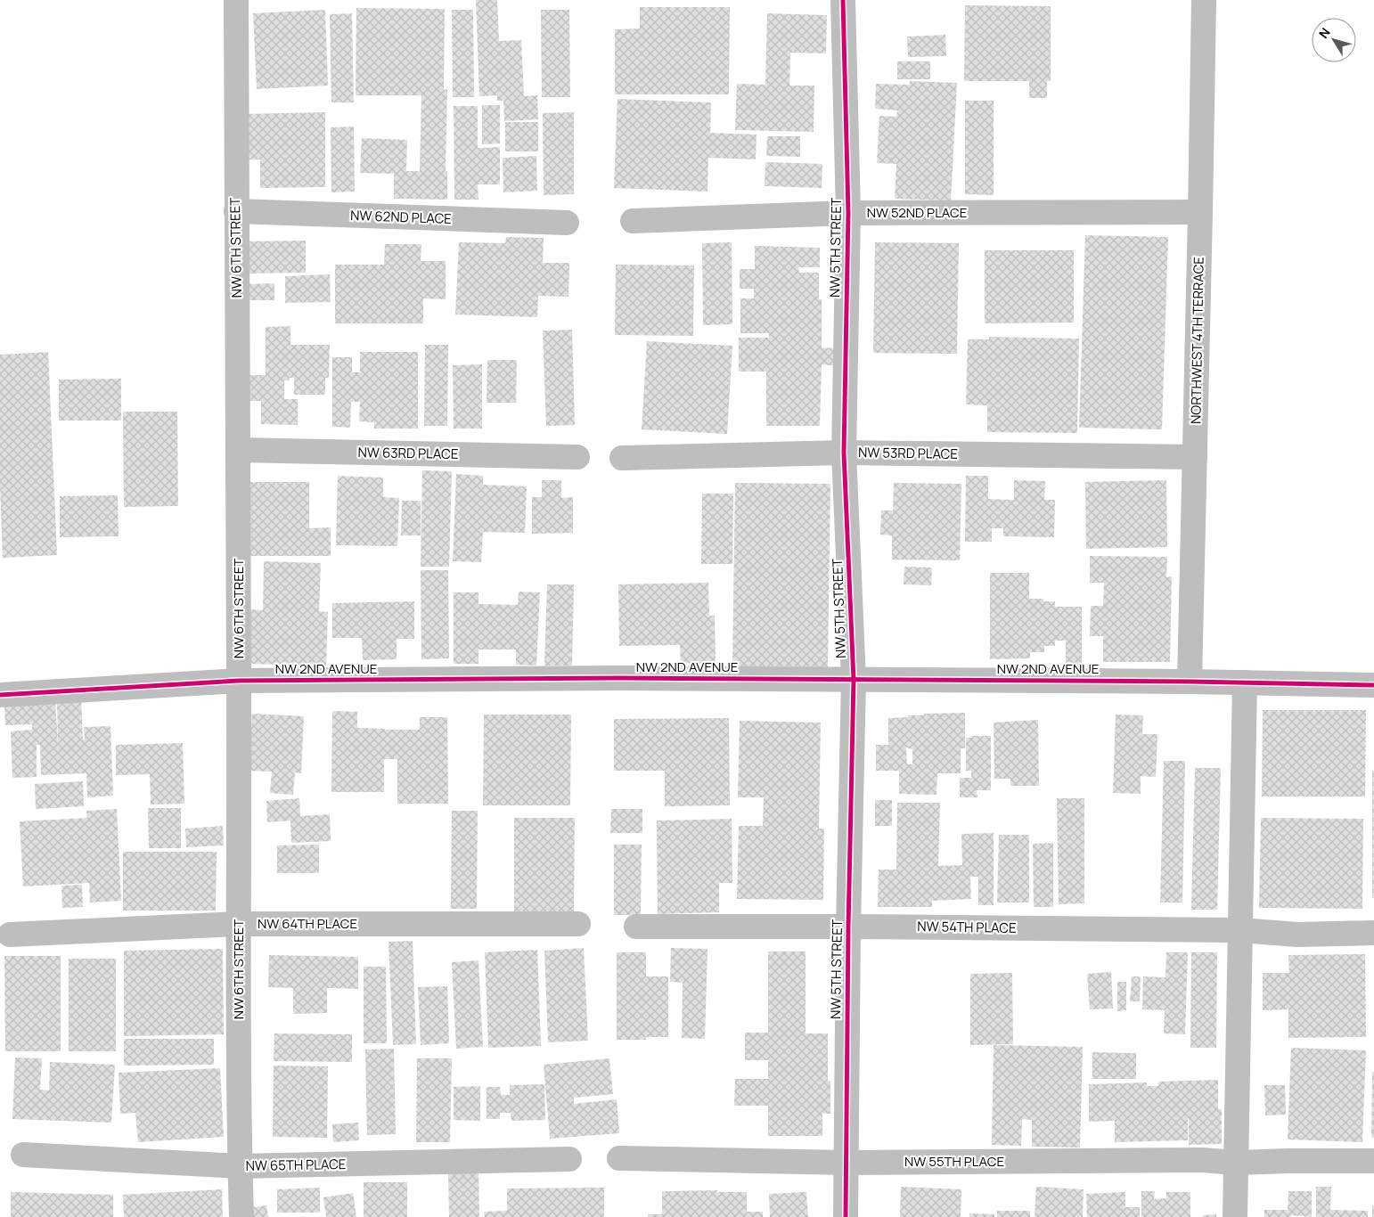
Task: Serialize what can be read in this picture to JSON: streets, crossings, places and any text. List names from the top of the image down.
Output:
{
  "streets": {
    "street": [
      "NW 52ND PLACE",
      "NW 62ND PLACE",
      "NW 6TH STREET",
      "NW 5TH STREET",
      "NORTHWEST 4TH TERRACE",
      "NW 63RD PLACE",
      "NW 53RD PLACE",
      "NW 2ND AVENUE",
      "NW 64TH PLACE",
      "NW 54TH PLACE",
      "NW 55TH PLACE",
      "NW 65TH PLACE"
    ]
  },
  "crossings": [
    ["NW 52ND PLACE", "NW 5TH STREET"],
    ["NW 52ND PLACE", "NORTHWEST 4TH TERRACE"],
    ["NW 62ND PLACE", "NW 6TH STREET"],
    ["NW 6TH STREET", "NW 63RD PLACE"],
    ["NW 6TH STREET", "NW 2ND AVENUE"],
    ["NW 6TH STREET", "NW 64TH PLACE"],
    ["NW 6TH STREET", "NW 65TH PLACE"],
    ["NW 5TH STREET", "NW 53RD PLACE"],
    ["NW 5TH STREET", "NW 2ND AVENUE"],
    ["NW 5TH STREET", "NW 54TH PLACE"],
    ["NW 5TH STREET", "NW 55TH PLACE"],
    ["NORTHWEST 4TH TERRACE", "NW 53RD PLACE"],
    ["NORTHWEST 4TH TERRACE", "NW 2ND AVENUE"]
  ],
  "north": "top left"
}
